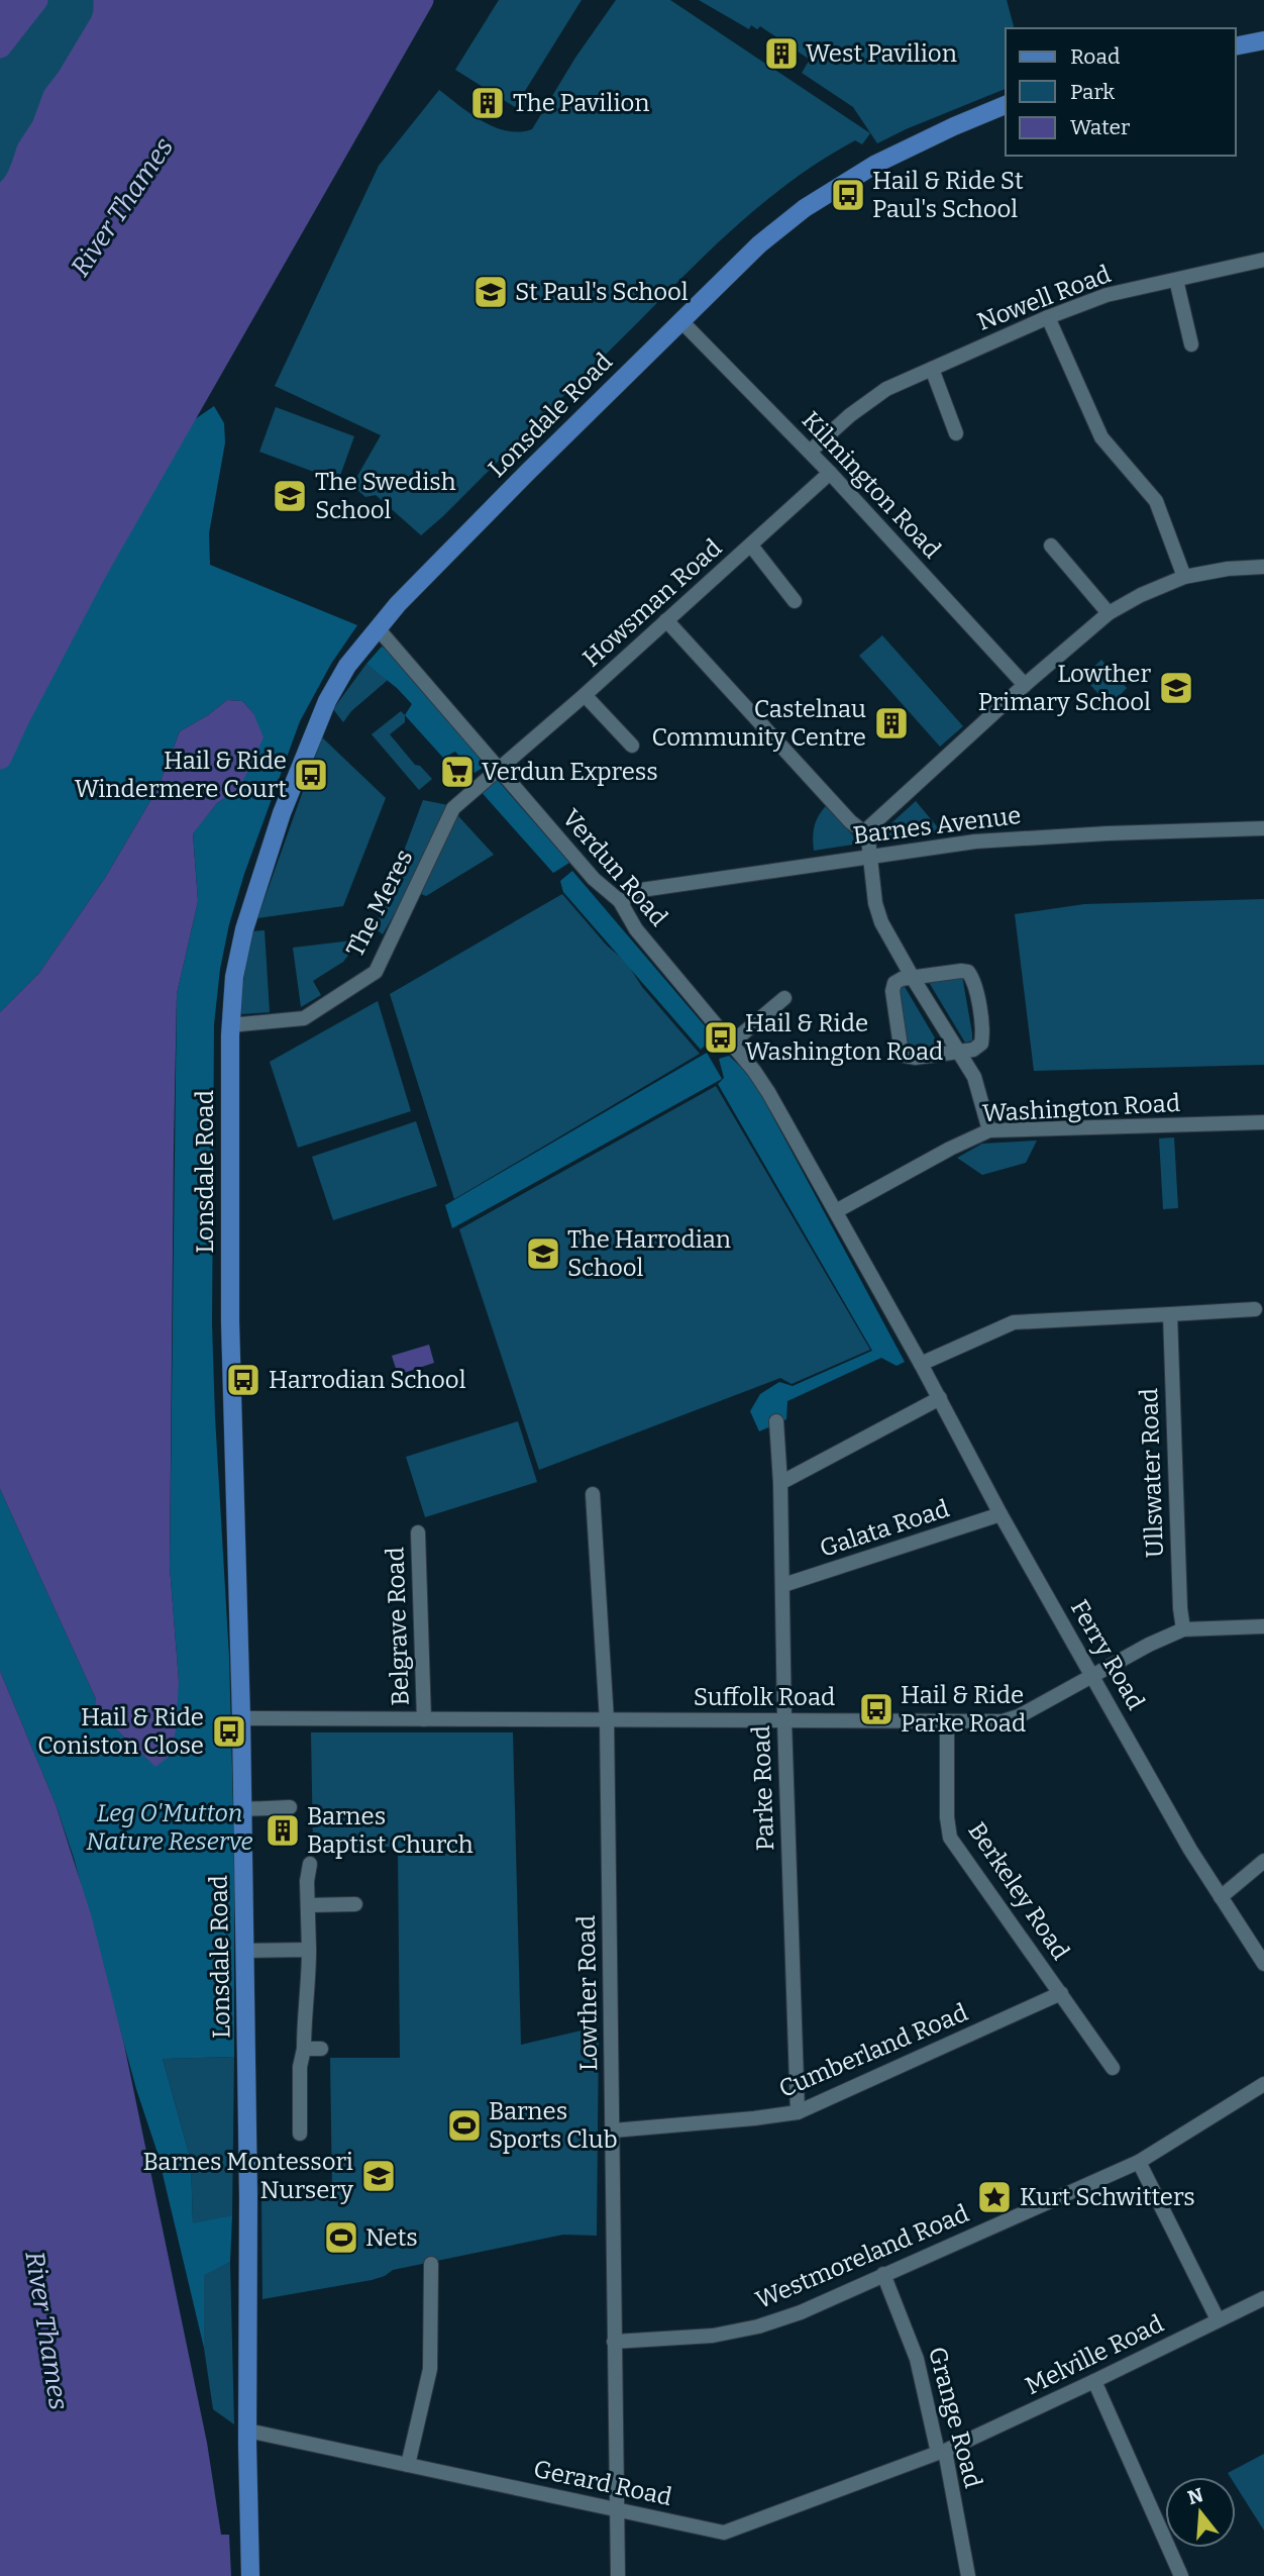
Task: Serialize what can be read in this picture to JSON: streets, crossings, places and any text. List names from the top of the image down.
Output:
{
  "streets": {
    "main road": ["Lonsdale Road"],
    "street": [
      "Nowell Road",
      "Kilmington Road",
      "Howsman Road",
      "Barnes Avenue",
      "Verdun Road",
      "The Meres",
      "Washington Road",
      "Ullswater Road",
      "Galata Road",
      "Belgrave Road",
      "Ferry Road",
      "Suffolk Road",
      "Parke Road",
      "Berkeley Road",
      "Lowther Road",
      "Cumberland Road",
      "Westmoreland Road",
      "Melville Road",
      "Grange Road",
      "Gerard Road"
    ]
  },
  "crossings": [
    ["Nowell Road", "Kilmington Road"],
    ["Lonsdale Road", "Kilmington Road"],
    ["Lonsdale Road", "Verdun Road"],
    ["Lonsdale Road", "The Meres"],
    ["Lonsdale Road", "Suffolk Road"],
    ["Lonsdale Road", "Gerard Road"],
    ["Kilmington Road", "Howsman Road"],
    ["Howsman Road", "Verdun Road"],
    ["Howsman Road", "The Meres"],
    ["Barnes Avenue", "Verdun Road"],
    ["Verdun Road", "The Meres"],
    ["Verdun Road", "Washington Road"],
    ["Verdun Road", "Ferry Road"],
    ["Ullswater Road", "Suffolk Road"],
    ["Galata Road", "Ferry Road"],
    ["Galata Road", "Parke Road"],
    ["Belgrave Road", "Suffolk Road"],
    ["Ferry Road", "Suffolk Road"],
    ["Suffolk Road", "Parke Road"],
    ["Suffolk Road", "Berkeley Road"],
    ["Suffolk Road", "Lowther Road"],
    ["Parke Road", "Cumberland Road"],
    ["Berkeley Road", "Cumberland Road"],
    ["Lowther Road", "Cumberland Road"],
    ["Lowther Road", "Westmoreland Road"],
    ["Lowther Road", "Gerard Road"],
    ["Westmoreland Road", "Grange Road"],
    ["Melville Road", "Grange Road"],
    ["Melville Road", "Gerard Road"],
    ["Grange Road", "Gerard Road"]
  ],
  "water": ["River Thames"],
  "parks": ["Leg O'Mutton Nature Reserve"],
  "places": {
    "building": [
      "West Pavilion",
      "The Pavilion",
      "Castelnau Community Centre",
      "Barnes Baptist Church"
    ],
    "bus stop": [
      "Hail & Ride St Paul's School",
      "Hail & Ride Windermere Court",
      "Hail & Ride Washington Road",
      "Harrodian School",
      "Hail & Ride Parke Road",
      "Hail & Ride Coniston Close"
    ],
    "school or university": [
      "St Paul's School",
      "The Swedish School",
      "Lowther Primary School",
      "The Harrodian School",
      "Barnes Montessori Nursery"
    ],
    "supermarket": ["Verdun Express"],
    "sports": ["Barnes Sports Club", "Nets"],
    "place": ["Kurt Schwitters"]
  },
  "legend": ["Road", "Park", "Water"],
  "north": "top"
}
